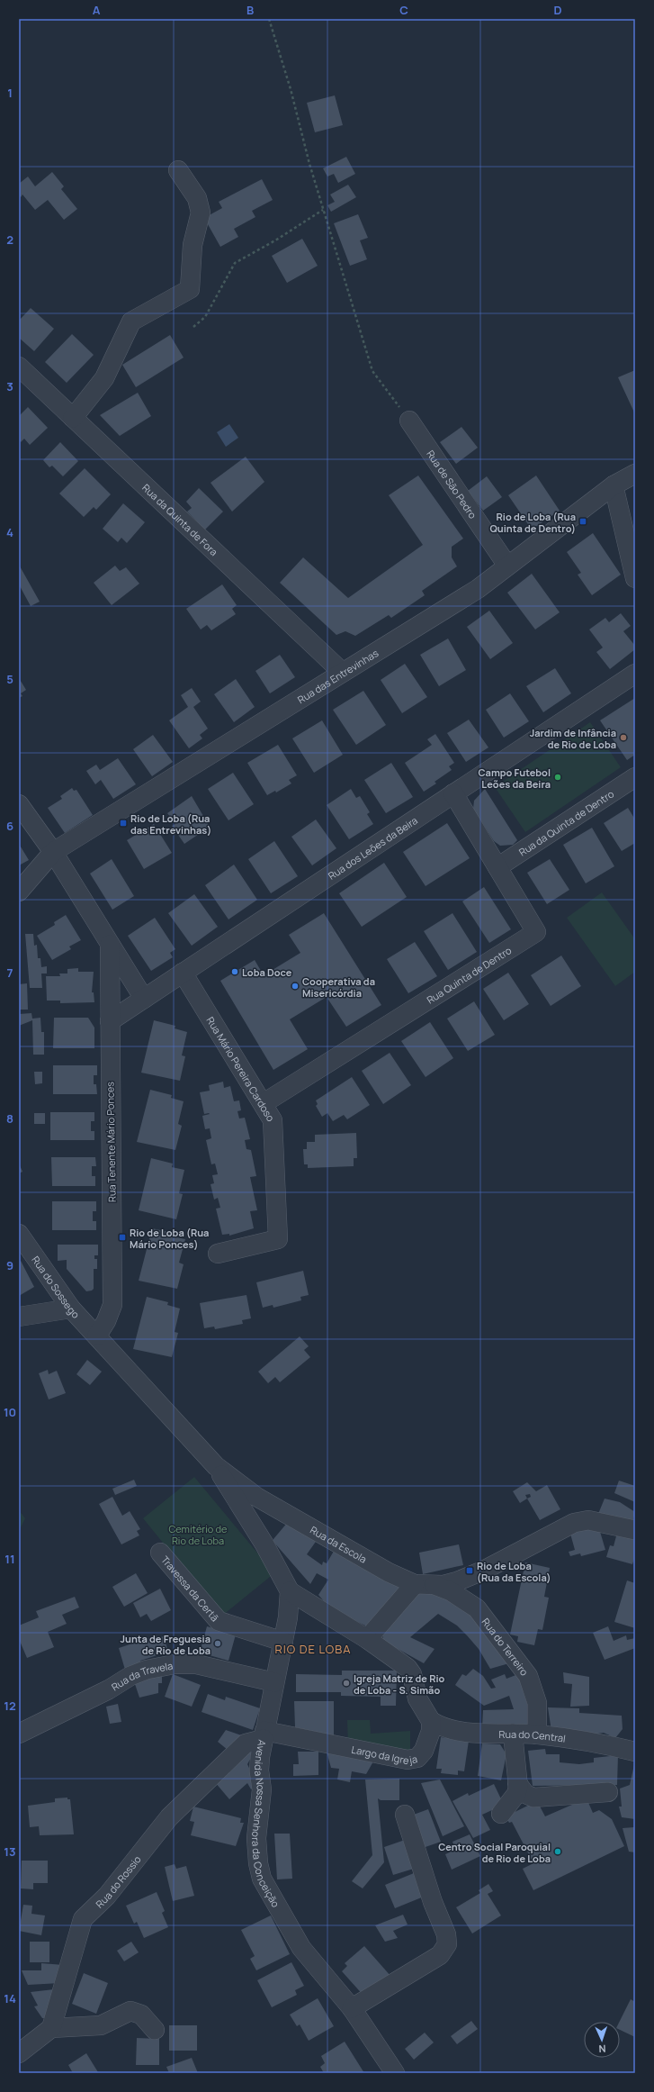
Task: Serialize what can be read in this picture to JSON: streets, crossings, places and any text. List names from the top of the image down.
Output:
{
  "streets": {
    "street": [
      "Rua de São Pedro",
      "Rua da Quinta de Fora",
      "Rua das Entrevinhas",
      "Rua da Quinta de Dentro",
      "Rua dos Leões da Beira",
      "Rua Quinta de Dentro",
      "Rua Mário Pereira Cardoso",
      "Rua Tenente Mário Ponces",
      "Rua do Sossego",
      "Rua da Escola",
      "Travessa da Certã",
      "Rua do Terreiro",
      "Rua da Travela",
      "Rua do Central",
      "Largo da Igreja",
      "Avenida Nossa Senhora da Conceição",
      "Rua do Rossio"
    ]
  },
  "crossings": [
    ["Rua de São Pedro", "Rua das Entrevinhas"],
    ["Rua da Quinta de Fora", "Rua das Entrevinhas"],
    ["Rua da Quinta de Dentro", "Rua Quinta de Dentro"],
    ["Rua dos Leões da Beira", "Rua Quinta de Dentro"],
    ["Rua dos Leões da Beira", "Rua Mário Pereira Cardoso"],
    ["Rua dos Leões da Beira", "Rua Tenente Mário Ponces"],
    ["Rua Quinta de Dentro", "Rua Mário Pereira Cardoso"],
    ["Rua Tenente Mário Ponces", "Rua do Sossego"],
    ["Rua Tenente Mário Ponces", "Rua da Escola"],
    ["Rua do Sossego", "Rua da Escola"],
    ["Rua da Escola", "Rua do Terreiro"],
    ["Travessa da Certã", "Avenida Nossa Senhora da Conceição"],
    ["Rua do Terreiro", "Rua do Central"],
    ["Rua da Travela", "Avenida Nossa Senhora da Conceição"],
    ["Rua do Central", "Largo da Igreja"],
    ["Largo da Igreja", "Avenida Nossa Senhora da Conceição"],
    ["Largo da Igreja", "Rua do Rossio"],
    ["Avenida Nossa Senhora da Conceição", "Rua do Rossio"]
  ],
  "districts": ["RIO DE LOBA"],
  "parks": ["Cemitério de Rio de Loba"],
  "places": {
    "transit": [
      "Rio de Loba (Rua Quinta de Dentro)",
      "Rio de Loba (Rua das Entrevinhas)",
      "Rio de Loba (Rua Mário Ponces)",
      "Rio de Loba (Rua da Escola)"
    ],
    "other": [
      "Jardim de Infância de Rio de Loba",
      "Campo Futebol Leões da Beira",
      "Loba Doce",
      "Cooperativa da Misericórdia",
      "Junta de Freguesia de Rio de Loba",
      "Igreja Matriz de Rio de Loba - S. Simão",
      "Centro Social Paroquial de Rio de Loba"
    ]
  },
  "north": "bottom",
  "grid": {
    "columns": [
      "A",
      "B",
      "C",
      "D"
    ],
    "rows": [
      "1",
      "2",
      "3",
      "4",
      "5",
      "6",
      "7",
      "8",
      "9",
      "10",
      "11",
      "12",
      "13",
      "14"
    ]
  }
}
